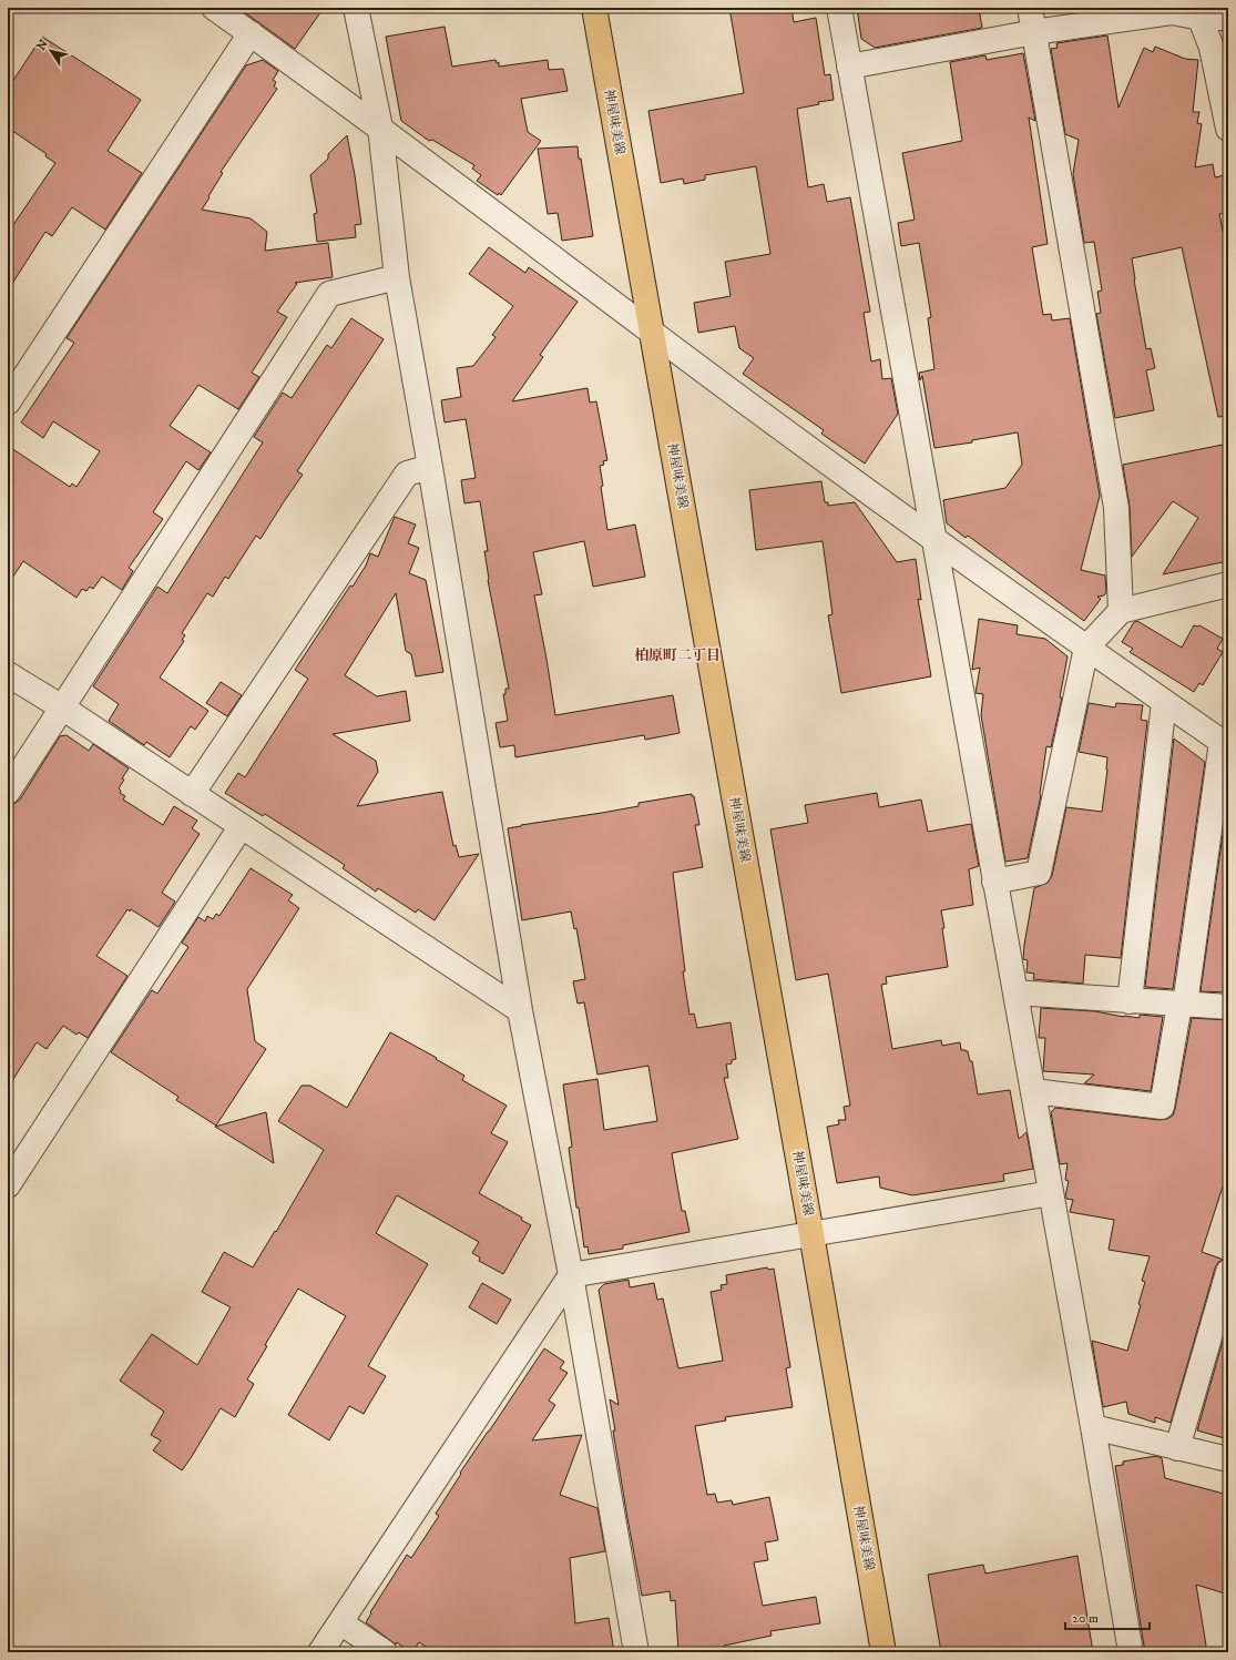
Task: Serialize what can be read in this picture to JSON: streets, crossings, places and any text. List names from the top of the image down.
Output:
{
  "streets": {
    "main road": ["神屋味美線"]
  },
  "districts": ["柏原町二丁目"],
  "scale_bar": "20 m",
  "north": "top left"
}
